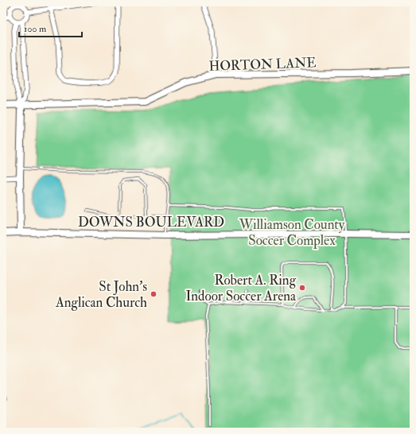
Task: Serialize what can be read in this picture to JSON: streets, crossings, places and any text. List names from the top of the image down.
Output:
{
  "streets": {
    "street": ["HORTON LANE", "DOWNS BOULEVARD"]
  },
  "parks": ["Williamson County Soccer Complex"],
  "places": ["Robert A. Ring Indoor Soccer Arena", "St John's Anglican Church"],
  "scale_bar": "100 m"
}
